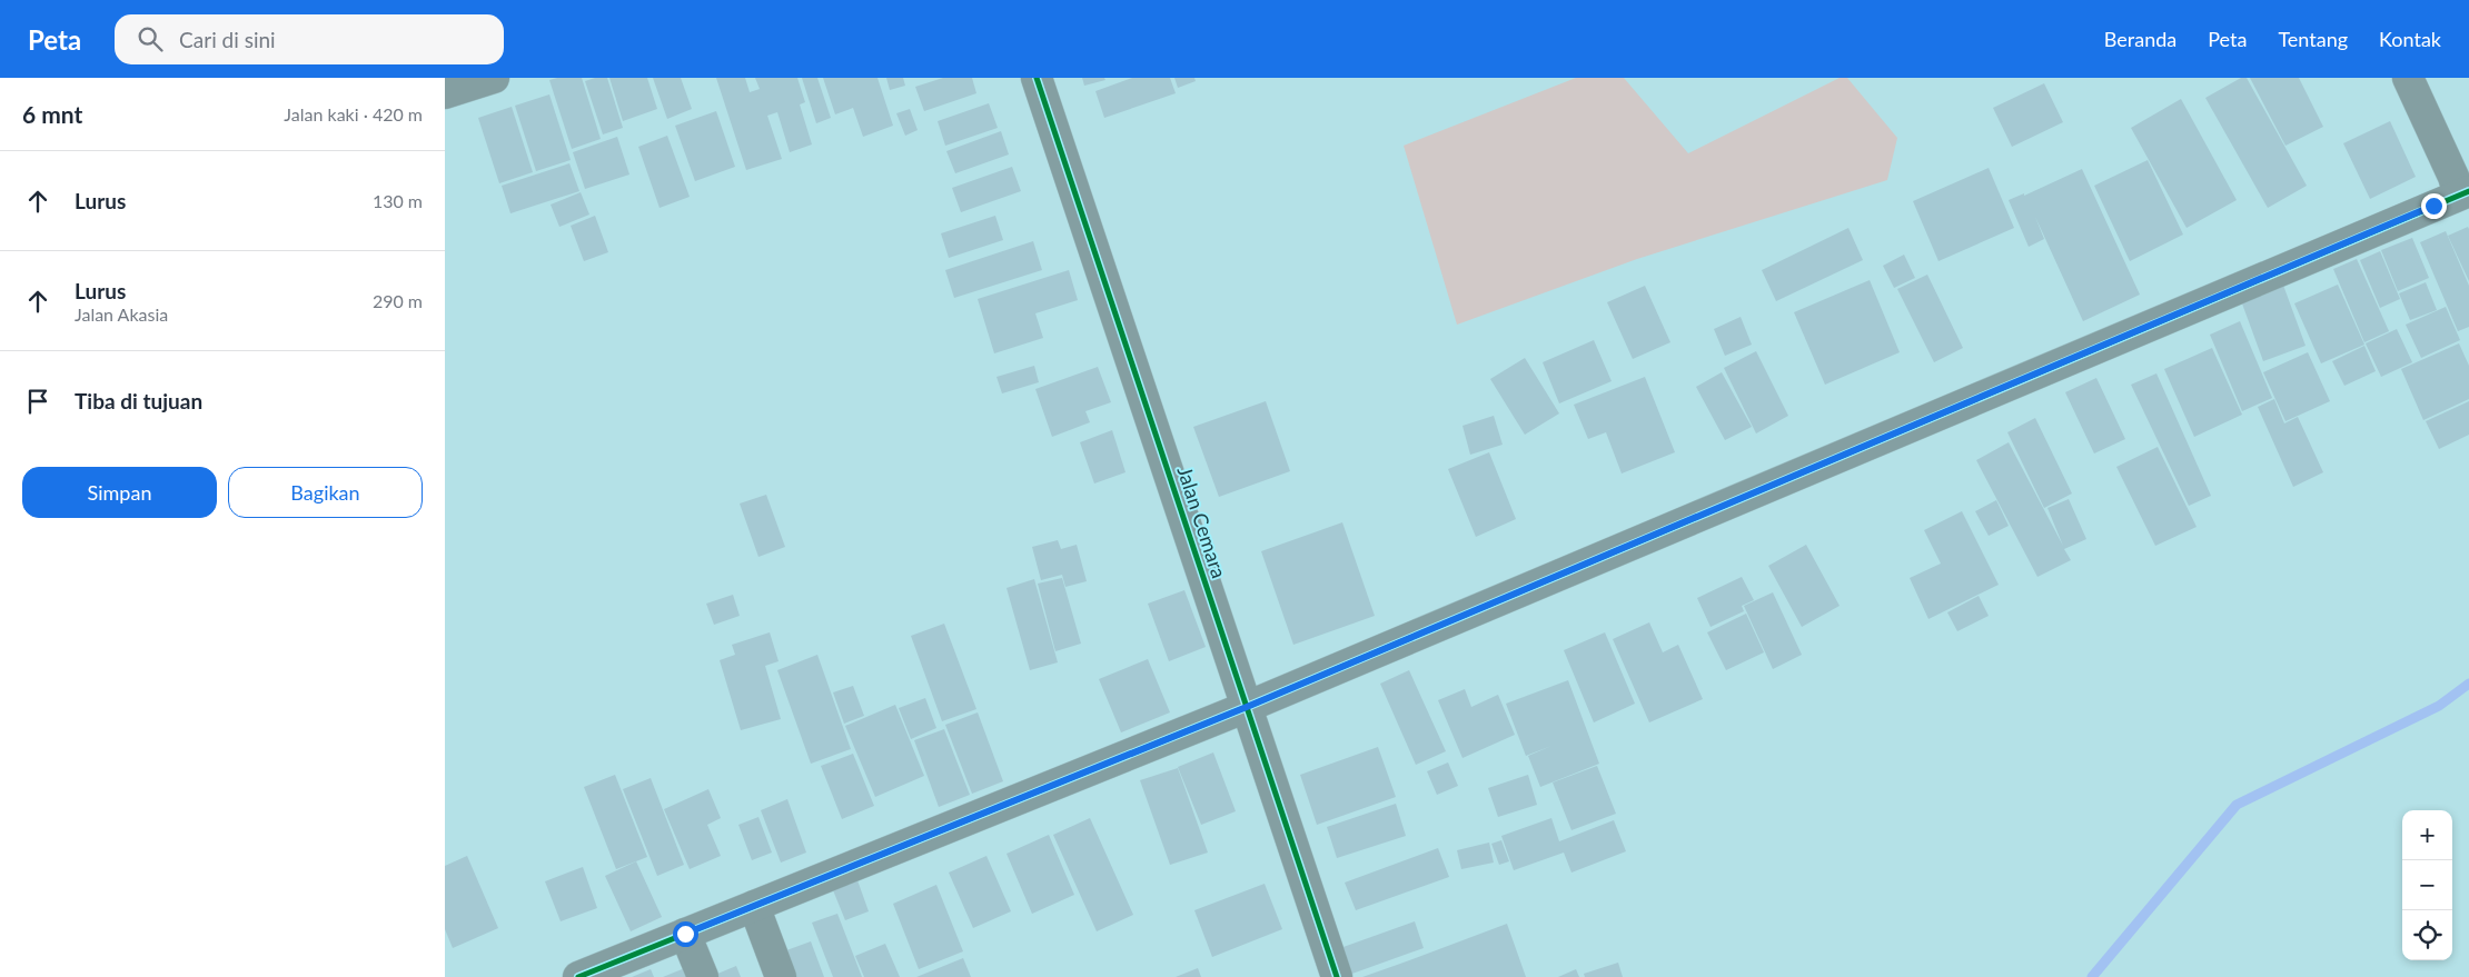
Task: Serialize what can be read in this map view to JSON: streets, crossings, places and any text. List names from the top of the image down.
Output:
{
  "streets": {
    "street": ["Jalan Cemara"]
  },
  "page": {
    "header": "Peta",
    "search": "Cari di sini",
    "nav": [
      "Beranda",
      "Peta",
      "Tentang",
      "Kontak"
    ],
    "heading": ["6 mnt", "Jalan kaki · 420 m"],
    "list": [
      ["Lurus", "130 m"],
      ["Lurus", "Jalan Akasia", "290 m"],
      "Tiba di tujuan"
    ],
    "buttons": ["Simpan", "Bagikan"],
    "map_buttons": ["+", "−"]
  }
}
